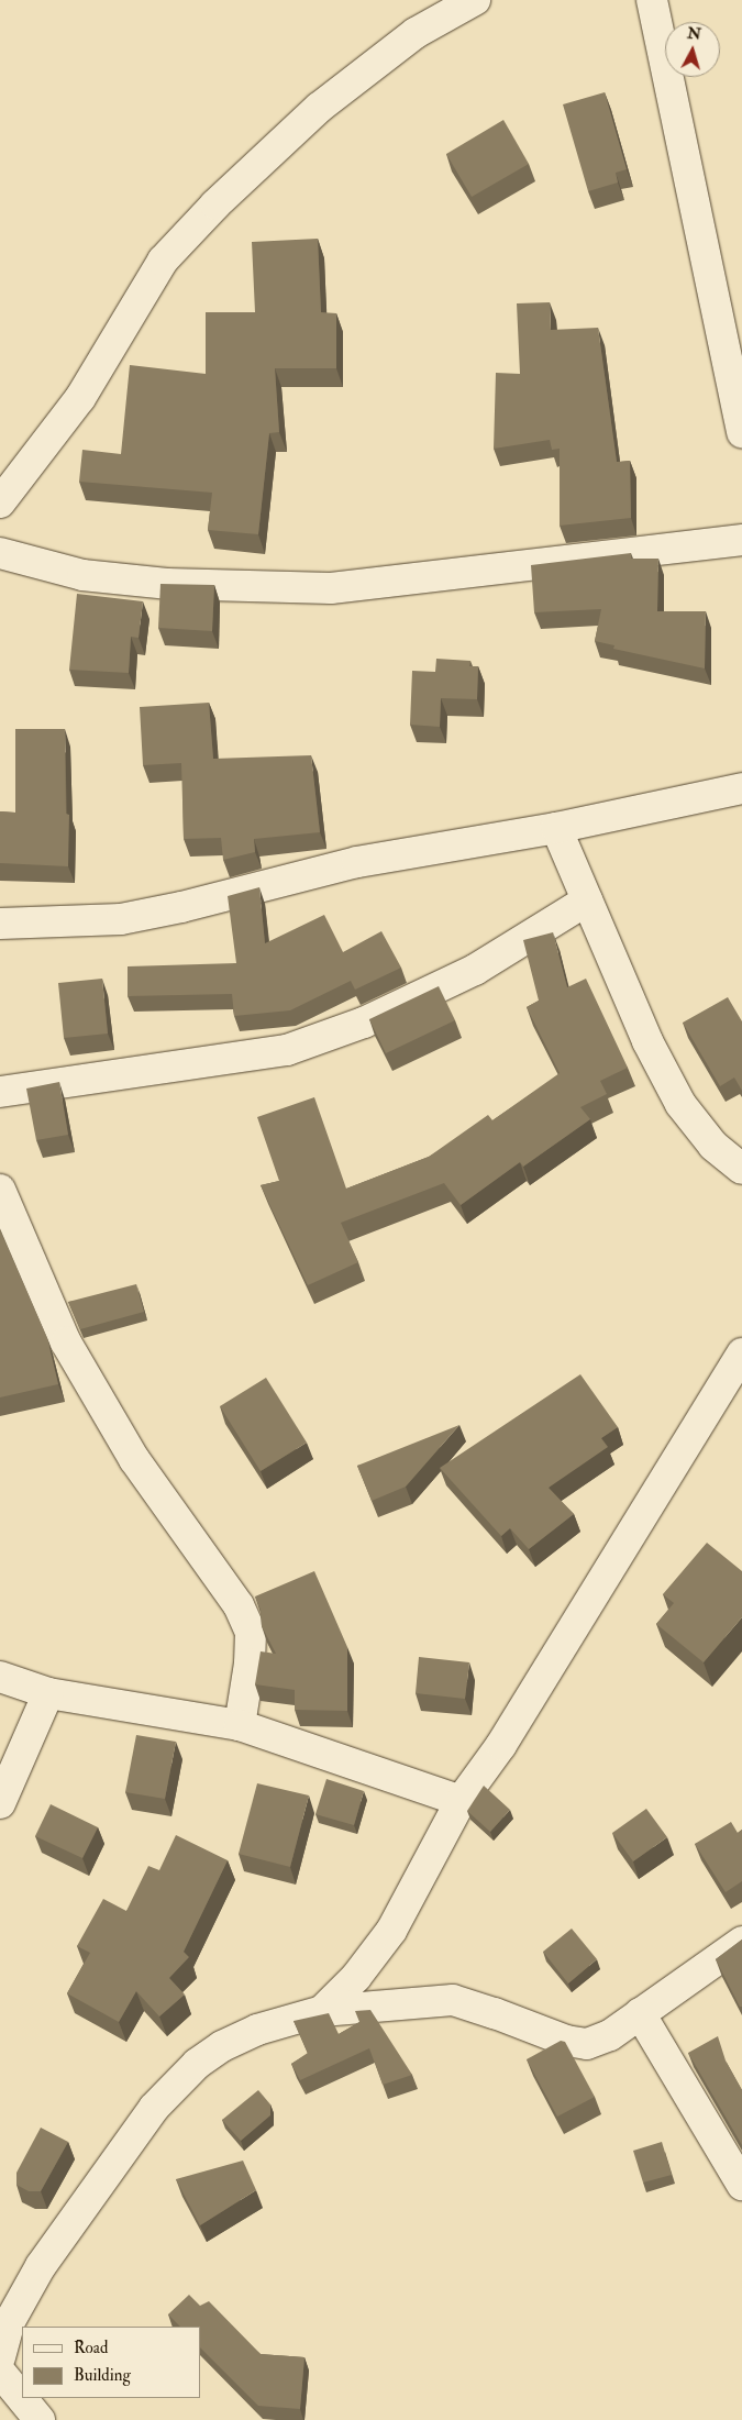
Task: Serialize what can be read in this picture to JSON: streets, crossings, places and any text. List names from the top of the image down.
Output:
{
  "legend": ["Road", "Building"],
  "north": "top"
}
